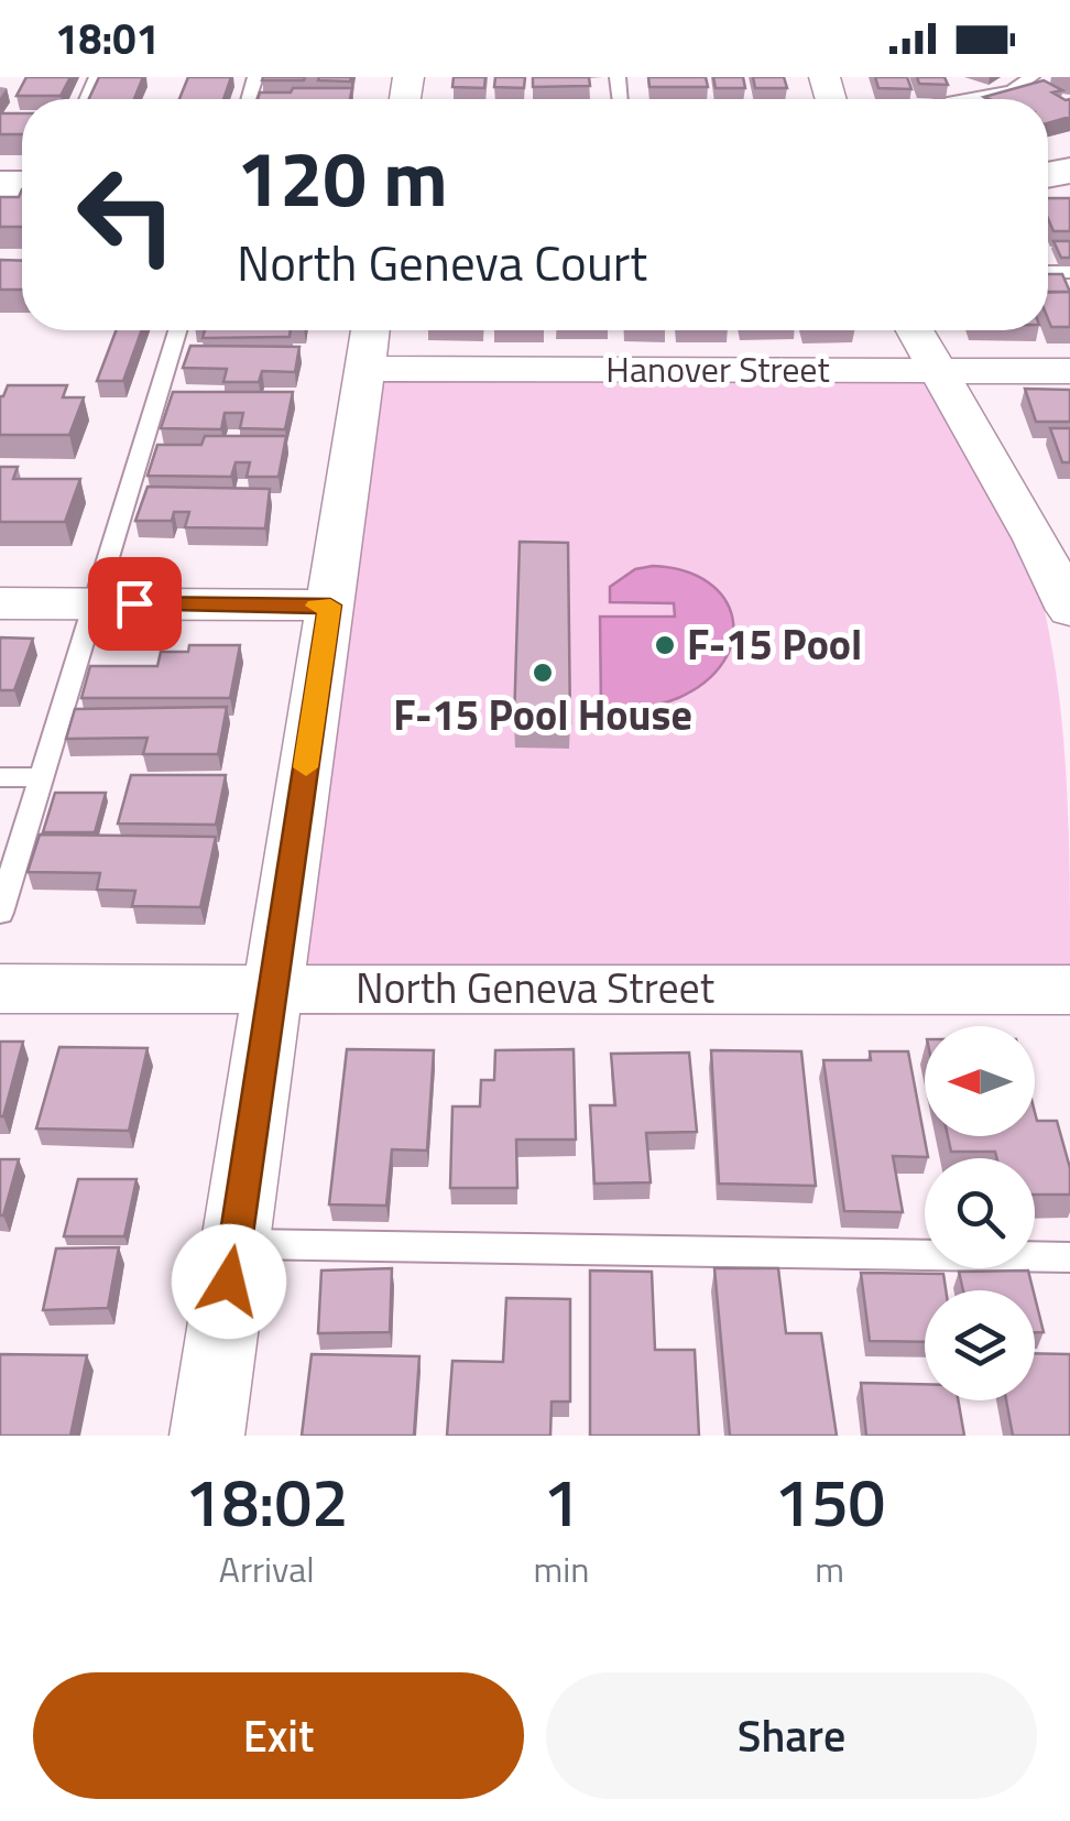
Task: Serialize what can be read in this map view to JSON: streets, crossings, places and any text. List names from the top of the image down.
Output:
{
  "streets": {
    "street": ["Hanover Street", "North Geneva Street"]
  },
  "places": ["F-15 Pool", "F-15 Pool House"],
  "north": "left",
  "page": {
    "status": "18:01",
    "turn": ["120 m", "North Geneva Court"],
    "eta": [
      "18:02",
      "Arrival",
      "1",
      "min",
      "150",
      "m"
    ],
    "buttons": ["Exit", "Share"]
  }
}
